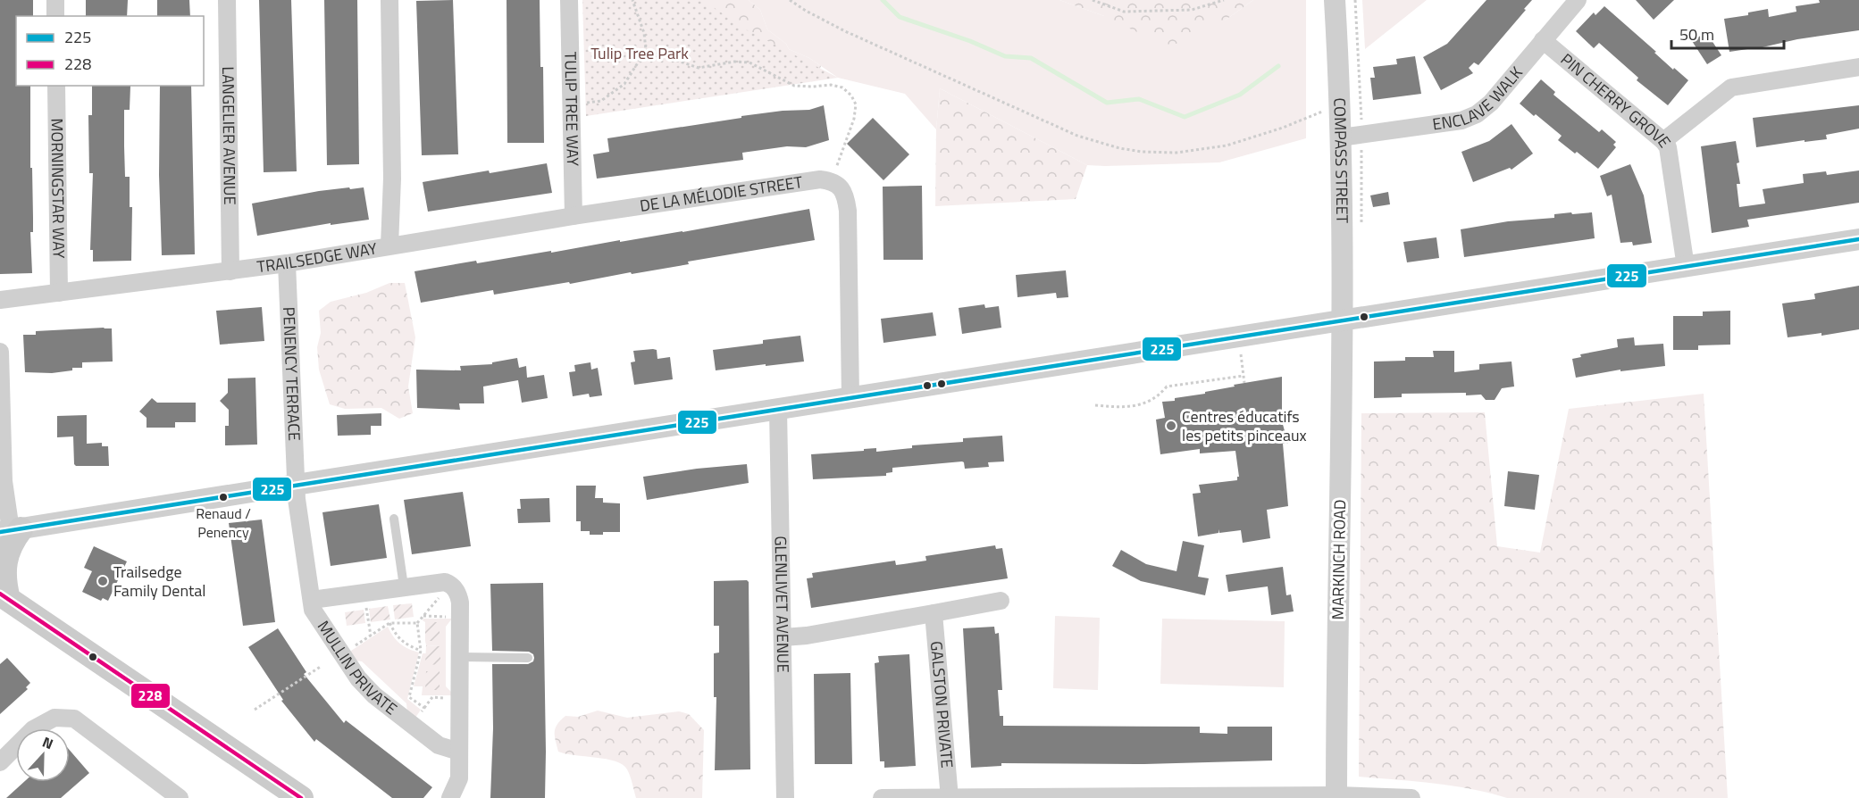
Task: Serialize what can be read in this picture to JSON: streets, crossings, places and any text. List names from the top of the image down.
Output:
{
  "streets": {
    "street": [
      "ENCLAVE WALK",
      "PIN CHERRY GROVE",
      "TULIP TREE WAY",
      "LANGELIER AVENUE",
      "COMPASS STREET",
      "MORNINGSTAR WAY",
      "DE LA MÉLODIE STREET",
      "TRAILSEDGE WAY",
      "PENENCY TERRACE",
      "MARKINCH ROAD",
      "GLENLIVET AVENUE",
      "MULLIN PRIVATE",
      "GALSTON PRIVATE"
    ]
  },
  "crossings": [
    ["ENCLAVE WALK", "PIN CHERRY GROVE"],
    ["ENCLAVE WALK", "COMPASS STREET"],
    ["TULIP TREE WAY", "DE LA MÉLODIE STREET"],
    ["LANGELIER AVENUE", "TRAILSEDGE WAY"],
    ["COMPASS STREET", "MARKINCH ROAD"],
    ["MORNINGSTAR WAY", "TRAILSEDGE WAY"],
    ["DE LA MÉLODIE STREET", "TRAILSEDGE WAY"],
    ["TRAILSEDGE WAY", "PENENCY TERRACE"],
    ["PENENCY TERRACE", "MULLIN PRIVATE"]
  ],
  "parks": ["Tulip Tree Park"],
  "places": ["Centres éducatifs les petits pinceaux", "Renaud / Penency", "Trailsedge Family Dental"],
  "lines": ["transit line 225", "transit line 228"],
  "legend": ["225", "228"],
  "scale_bar": "50 m",
  "north": "top"
}
